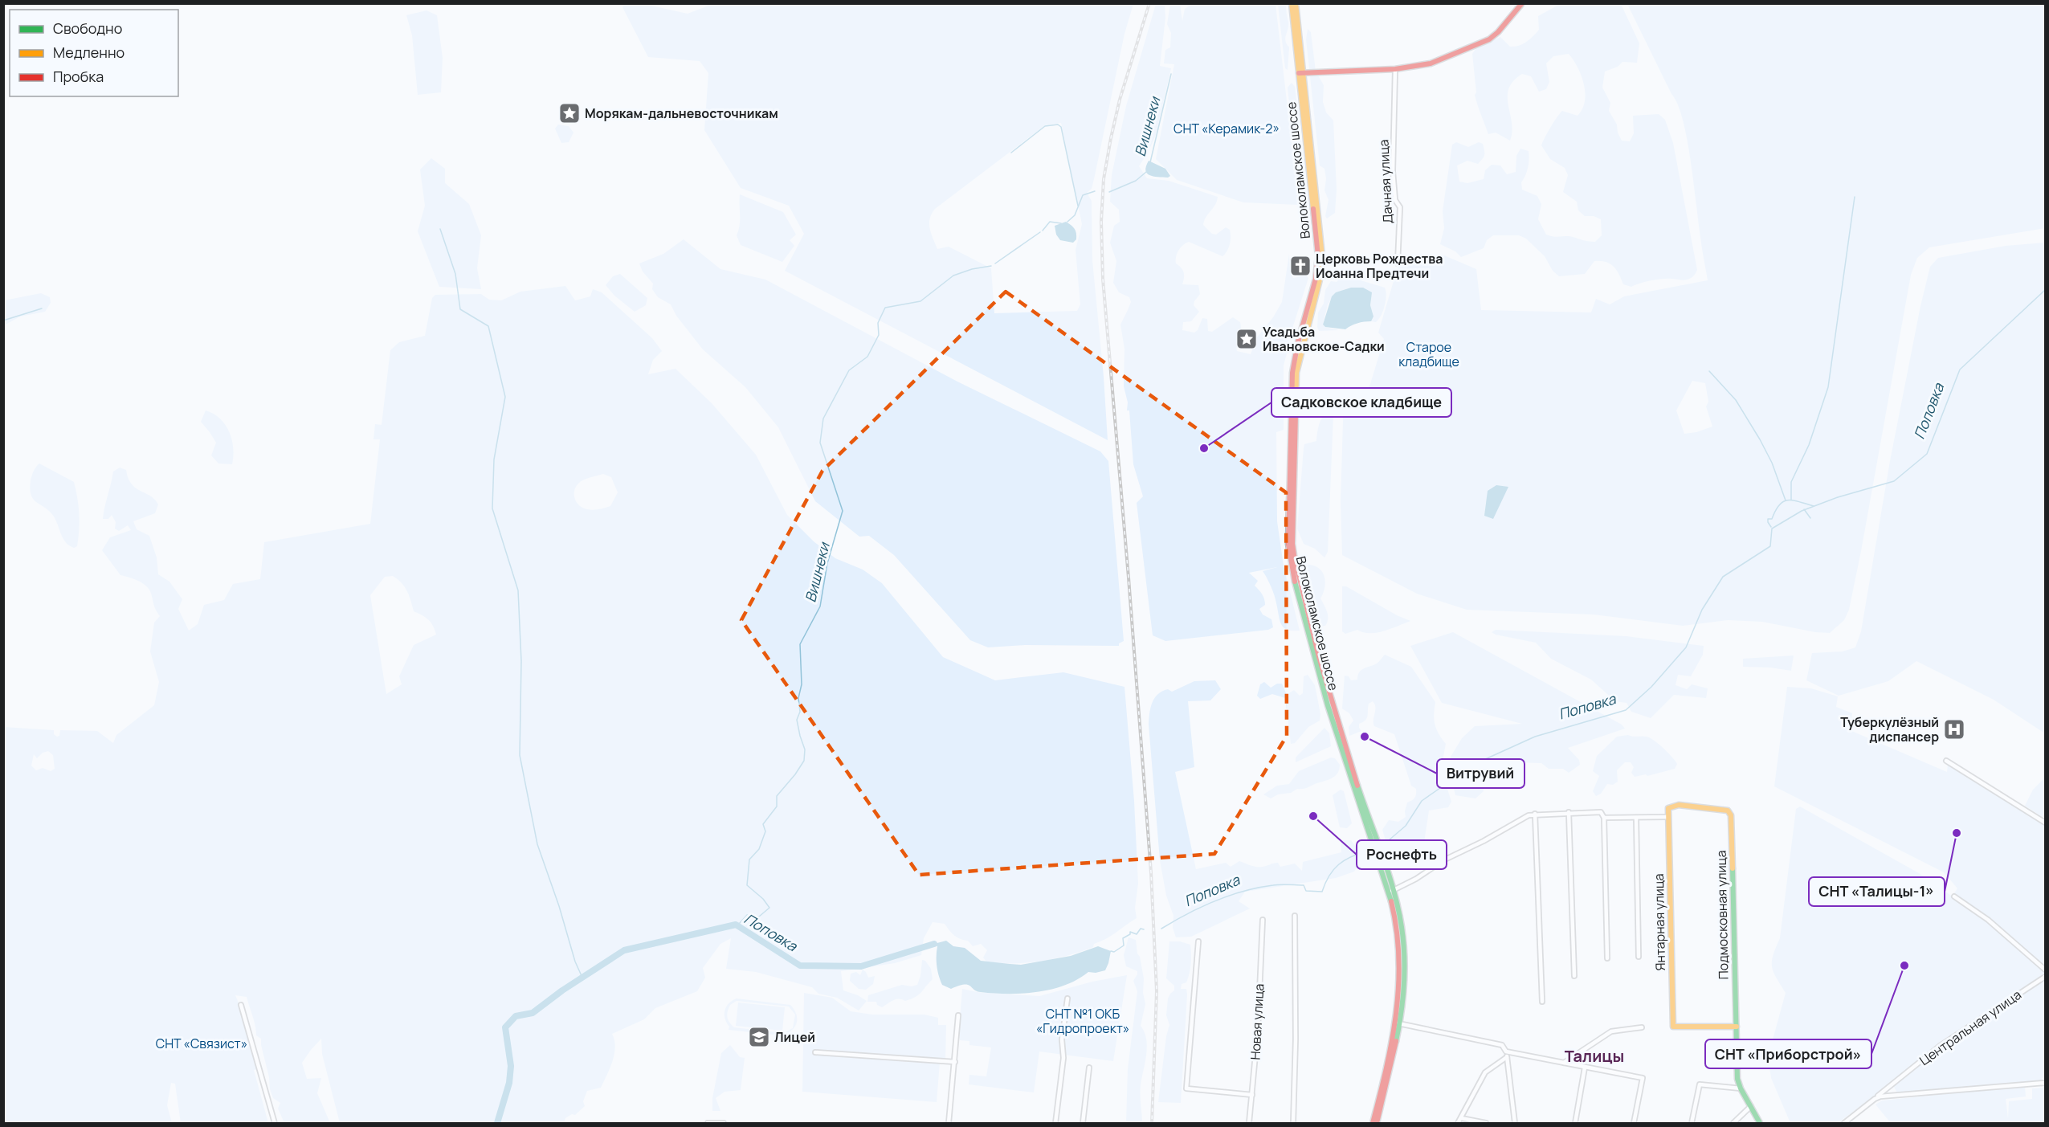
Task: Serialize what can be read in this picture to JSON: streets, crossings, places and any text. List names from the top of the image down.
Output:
{
  "streets": {
    "main road": ["Волоколамское шоссе", "Подмосковная улица", "Янтарная улица"],
    "street": ["Дачная улица", "Новая улица", "Центральная улица"]
  },
  "crossings": [
    ["Подмосковная улица", "Янтарная улица"]
  ],
  "districts": ["Талицы"],
  "water": ["Вишнеки", "Поповка"],
  "parks": [
    "СНТ «Керамик-2»",
    "Старое кладбище",
    "СНТ №1 ОКБ «Гидропроект»",
    "СНТ «Связист»"
  ],
  "places": {
    "place": ["Морякам-дальневосточникам", "Усадьба Ивановское-Садки"],
    "church": ["Церковь Рождества Иоанна Предтечи"],
    "other": [
      "Садковское кладбище",
      "Витрувий",
      "Роснефть",
      "СНТ «Талицы-1»",
      "СНТ «Приборстрой»"
    ],
    "hospital": ["Туберкулёзный диспансер"],
    "school or university": ["Лицей"]
  },
  "legend": ["Свободно", "Медленно", "Пробка"]
}
